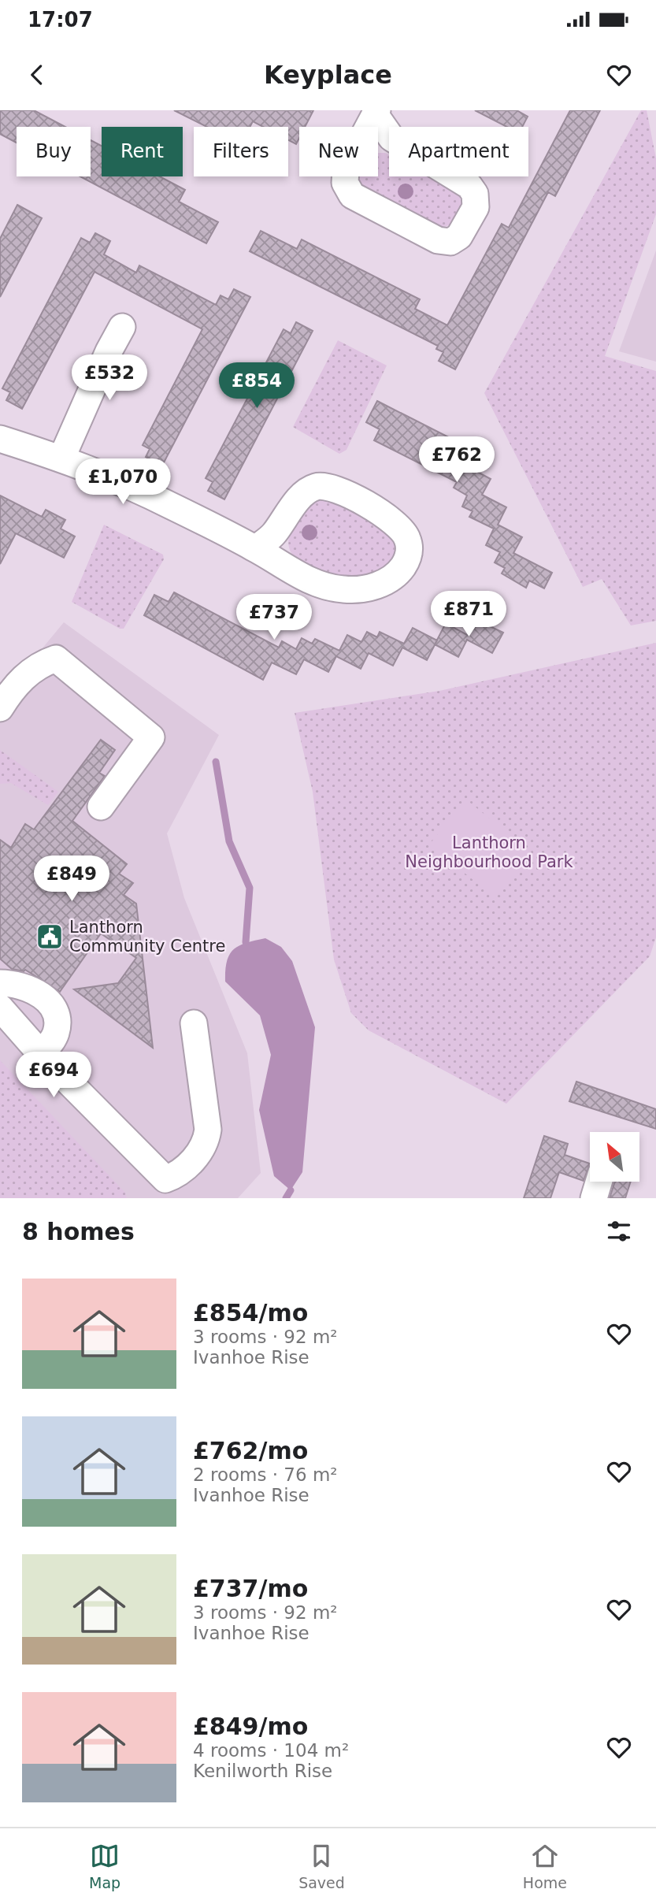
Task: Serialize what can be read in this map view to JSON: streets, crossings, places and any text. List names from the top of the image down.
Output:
{
  "parks": ["Lanthorn Neighbourhood Park"],
  "places": {
    "public building": ["Lanthorn Community Centre"]
  },
  "north": "top left",
  "page": {
    "status": "17:07",
    "header": "Keyplace",
    "chip": [
      "Buy",
      "Rent",
      "Filters",
      "New",
      "Apartment"
    ],
    "price": [
      "£532",
      "£854",
      "£762",
      "£1,070",
      "£871",
      "£737",
      "£849",
      "£694"
    ],
    "heading": "8 homes",
    "list": [
      {
        "name": "£854/mo",
        "note": "3 rooms · 92 m² · Ivanhoe Rise"
      },
      {
        "name": "£762/mo",
        "note": "2 rooms · 76 m² · Ivanhoe Rise"
      },
      {
        "name": "£737/mo",
        "note": "3 rooms · 92 m² · Ivanhoe Rise"
      },
      {
        "name": "£849/mo",
        "note": "4 rooms · 104 m² · Kenilworth Rise"
      }
    ],
    "tabs": ["Map", "Saved", "Home"]
  }
}
